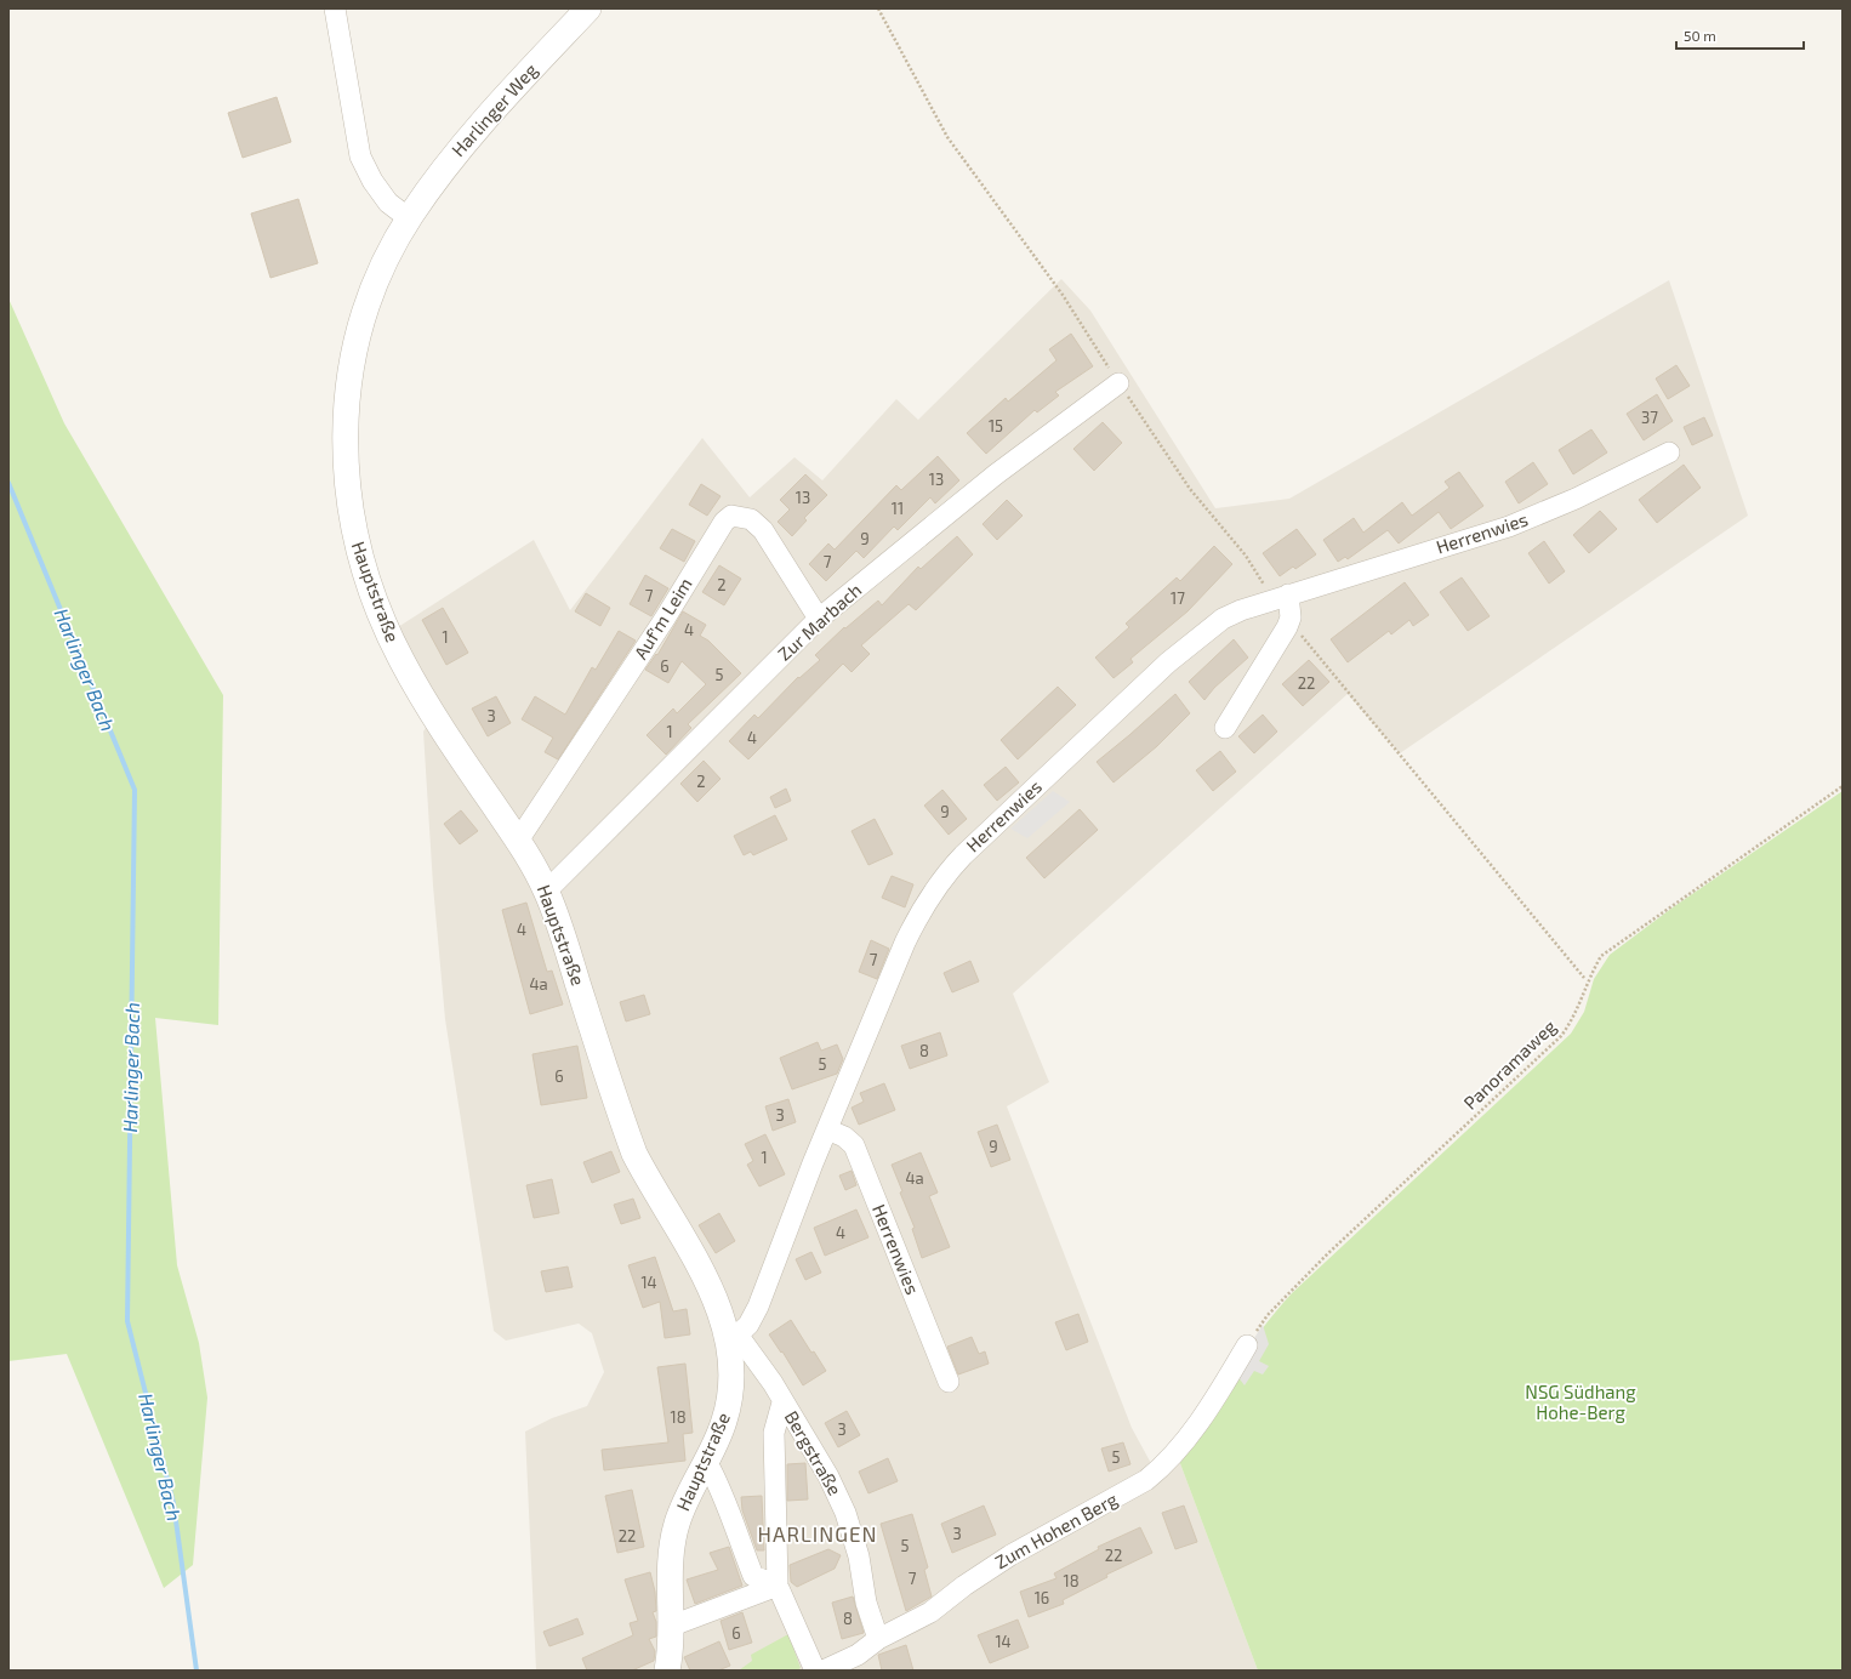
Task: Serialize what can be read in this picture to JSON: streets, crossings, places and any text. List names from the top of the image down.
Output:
{
  "streets": {
    "street": [
      "Harlinger Weg",
      "Herrenwies",
      "Hauptstraße",
      "Auf'm Leim",
      "Zur Marbach",
      "Bergstraße",
      "Zum Hohen Berg"
    ],
    "path": ["Panoramaweg"]
  },
  "crossings": [
    ["Harlinger Weg", "Hauptstraße"],
    ["Herrenwies", "Hauptstraße"],
    ["Herrenwies", "Bergstraße"],
    ["Hauptstraße", "Auf'm Leim"],
    ["Hauptstraße", "Zur Marbach"],
    ["Hauptstraße", "Bergstraße"],
    ["Auf'm Leim", "Zur Marbach"],
    ["Panoramaweg", "Zum Hohen Berg"],
    ["Bergstraße", "Zum Hohen Berg"]
  ],
  "districts": ["HARLINGEN"],
  "water": ["Harlinger Bach"],
  "parks": ["NSG Südhang Hohe-Berg"],
  "house_numbers": [
    "37",
    "15",
    "13",
    "13",
    "11",
    "9",
    "7",
    "2",
    "7",
    "17",
    "4",
    "1",
    "6",
    "5",
    "22",
    "3",
    "1",
    "4",
    "2",
    "9",
    "4",
    "7",
    "4a",
    "8",
    "5",
    "6",
    "3",
    "9",
    "1",
    "4a",
    "4",
    "14",
    "18",
    "3",
    "5",
    "3",
    "22",
    "5",
    "22",
    "7",
    "18",
    "16",
    "8",
    "6",
    "14"
  ],
  "scale_bar": "50 m"
}
